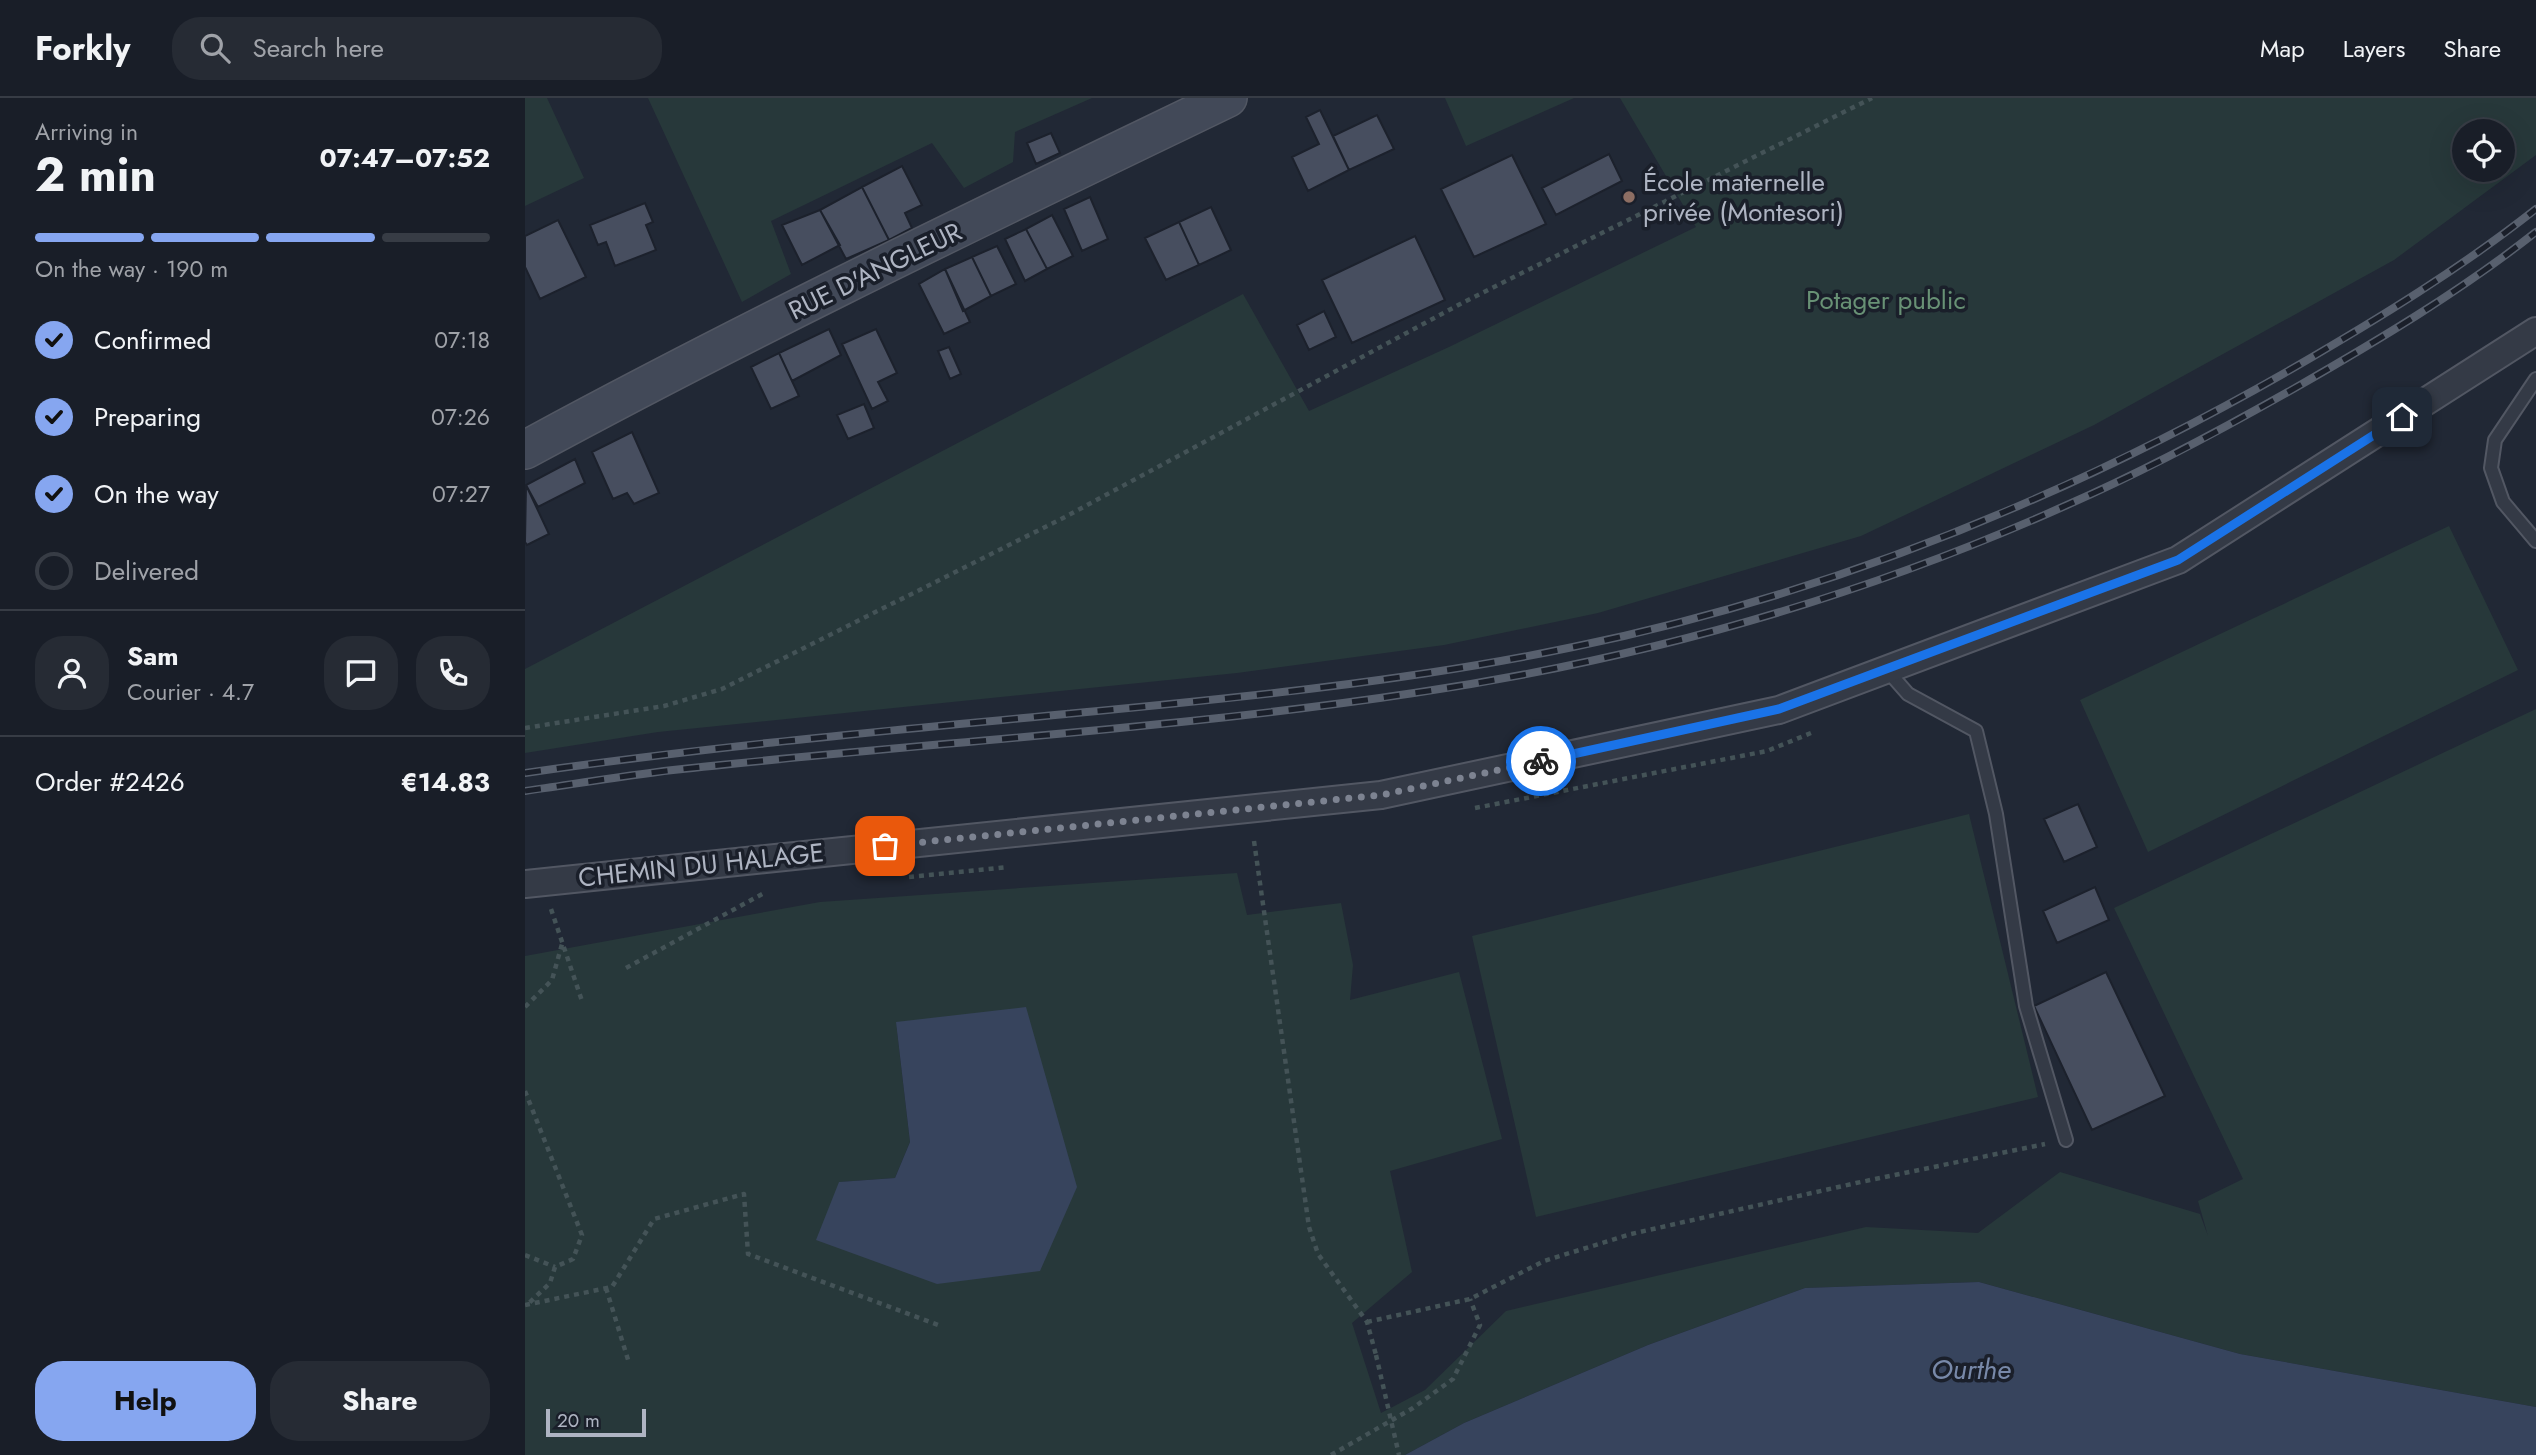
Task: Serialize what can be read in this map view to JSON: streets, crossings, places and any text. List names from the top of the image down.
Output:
{
  "streets": {
    "main road": ["RUE D'ANGLEUR"],
    "street": ["CHEMIN DU HALAGE"]
  },
  "water": ["Ourthe"],
  "parks": ["Potager public"],
  "places": ["École maternelle privée (Montesori)"],
  "scale_bar": "20 m",
  "page": {
    "header": "Forkly",
    "search": "Search here",
    "nav": ["Map", "Layers", "Share"],
    "heading": ["2 min", "Arriving in", "07:47–07:52"],
    "panel": [
      "Sam",
      "Courier · 4.7",
      "Order #2426",
      "€14.83"
    ],
    "bar": "On the way · 190 m",
    "list": [
      ["Confirmed", "07:18"],
      ["Preparing", "07:26"],
      ["On the way", "07:27"],
      "Delivered"
    ],
    "buttons": ["Help", "Share"],
    "scale": "20 m"
  }
}
